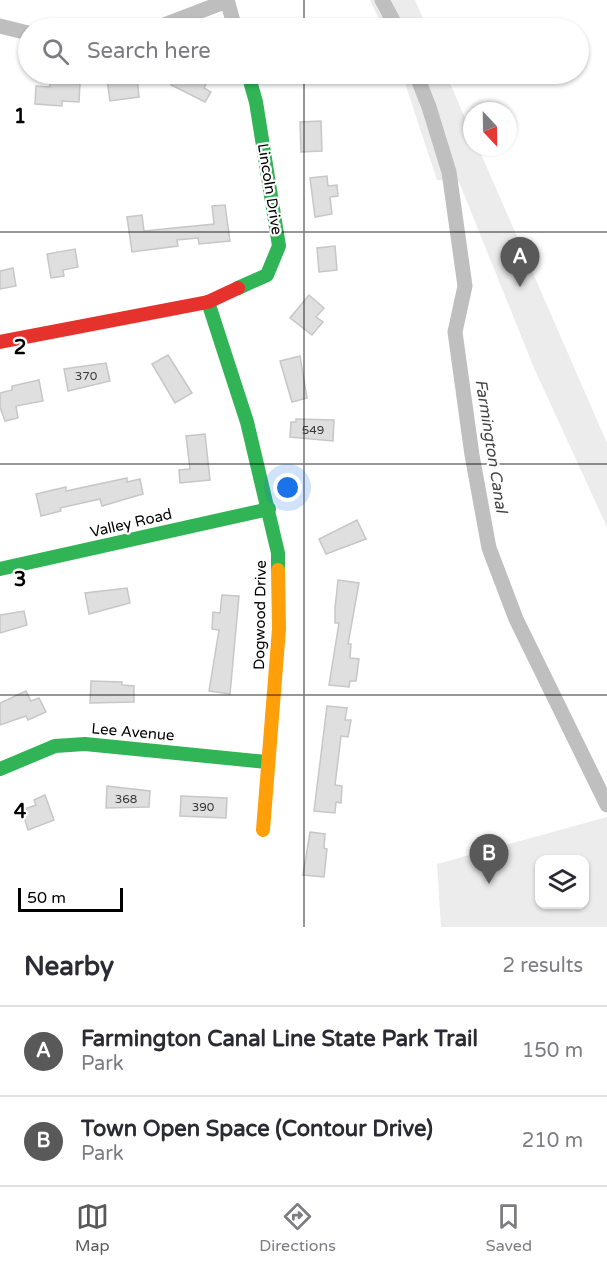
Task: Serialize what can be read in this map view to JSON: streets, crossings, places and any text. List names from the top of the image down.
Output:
{
  "streets": {
    "street": [
      "Lincoln Drive",
      "Valley Road",
      "Dogwood Drive",
      "Lee Avenue"
    ]
  },
  "crossings": [
    ["Lincoln Drive", "Dogwood Drive"],
    ["Valley Road", "Dogwood Drive"],
    ["Dogwood Drive", "Lee Avenue"]
  ],
  "water": ["Farmington Canal"],
  "house_numbers": [
    "370",
    "549",
    "368",
    "390"
  ],
  "scale_bar": "50 m",
  "north": "bottom",
  "page": {
    "search": "Search here",
    "pins": ["A", "B"],
    "scale": "50 m",
    "heading": ["Nearby", "2 results"],
    "list": [
      {
        "mark": "A",
        "name": "Farmington Canal Line State Park Trail",
        "note": "Park",
        "value": "150 m"
      },
      {
        "mark": "B",
        "name": "Town Open Space (Contour Drive)",
        "note": "Park",
        "value": "210 m"
      }
    ],
    "nav": ["Map", "Directions", "Saved"]
  },
  "grid": {
    "rows": [
      "1",
      "2",
      "3",
      "4"
    ]
  }
}
